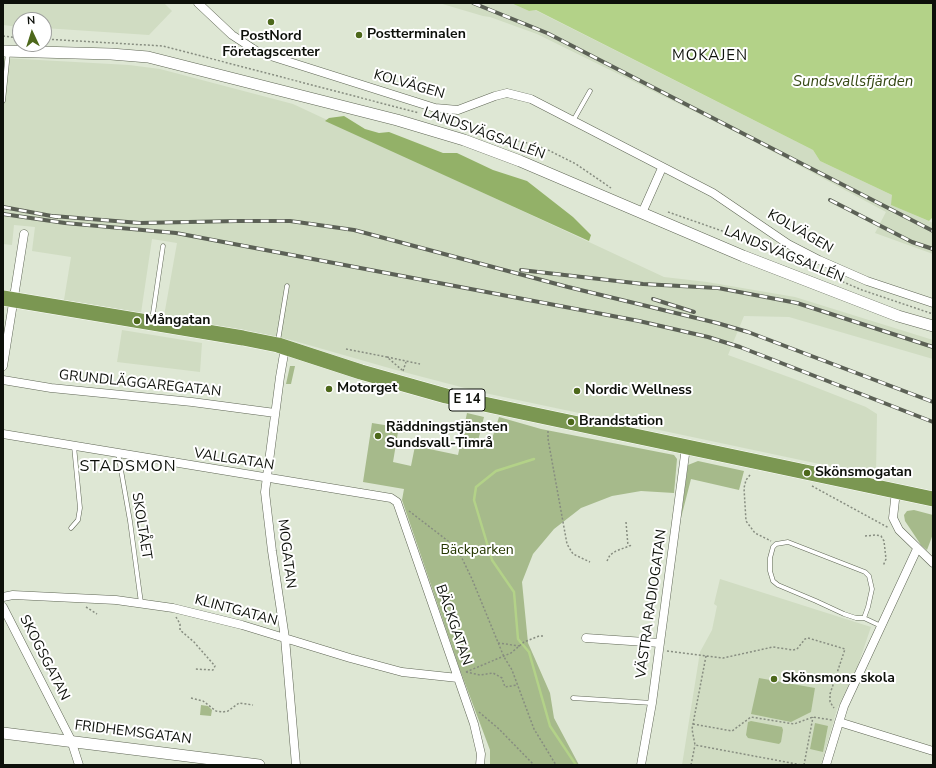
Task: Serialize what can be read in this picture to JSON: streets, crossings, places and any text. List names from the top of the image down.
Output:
{
  "streets": {
    "highway": ["E 14"],
    "main road": ["LANDSVÄGSALLÉN", "FRIDHEMSGATAN"],
    "street": [
      "KOLVÄGEN",
      "GRUNDLÄGGAREGATAN",
      "VALLGATAN",
      "MOGATAN",
      "VÄSTRA RADIOGATAN",
      "KLINTGATAN",
      "BÄCKGATAN",
      "SKOGSGATAN"
    ],
    "lane": ["SKOLTÅET"]
  },
  "crossings": [
    ["GRUNDLÄGGAREGATAN", "MOGATAN"],
    ["E 14", "MOGATAN"],
    ["E 14", "VÄSTRA RADIOGATAN"],
    ["VALLGATAN", "SKOLTÅET"],
    ["VALLGATAN", "MOGATAN"],
    ["VALLGATAN", "BÄCKGATAN"],
    ["SKOLTÅET", "KLINTGATAN"],
    ["MOGATAN", "KLINTGATAN"],
    ["KLINTGATAN", "BÄCKGATAN"],
    ["SKOGSGATAN", "FRIDHEMSGATAN"]
  ],
  "districts": ["MOKAJEN", "STADSMON"],
  "water": ["Sundsvallsfjärden"],
  "parks": ["Bäckparken"],
  "places": [
    "PostNord Företagscenter",
    "Postterminalen",
    "Mångatan",
    "Motorget",
    "Nordic Wellness",
    "Brandstation",
    "Räddningstjänsten Sundsvall-Timrå",
    "Skönsmogatan",
    "Skönsmons skola"
  ],
  "north": "top"
}
